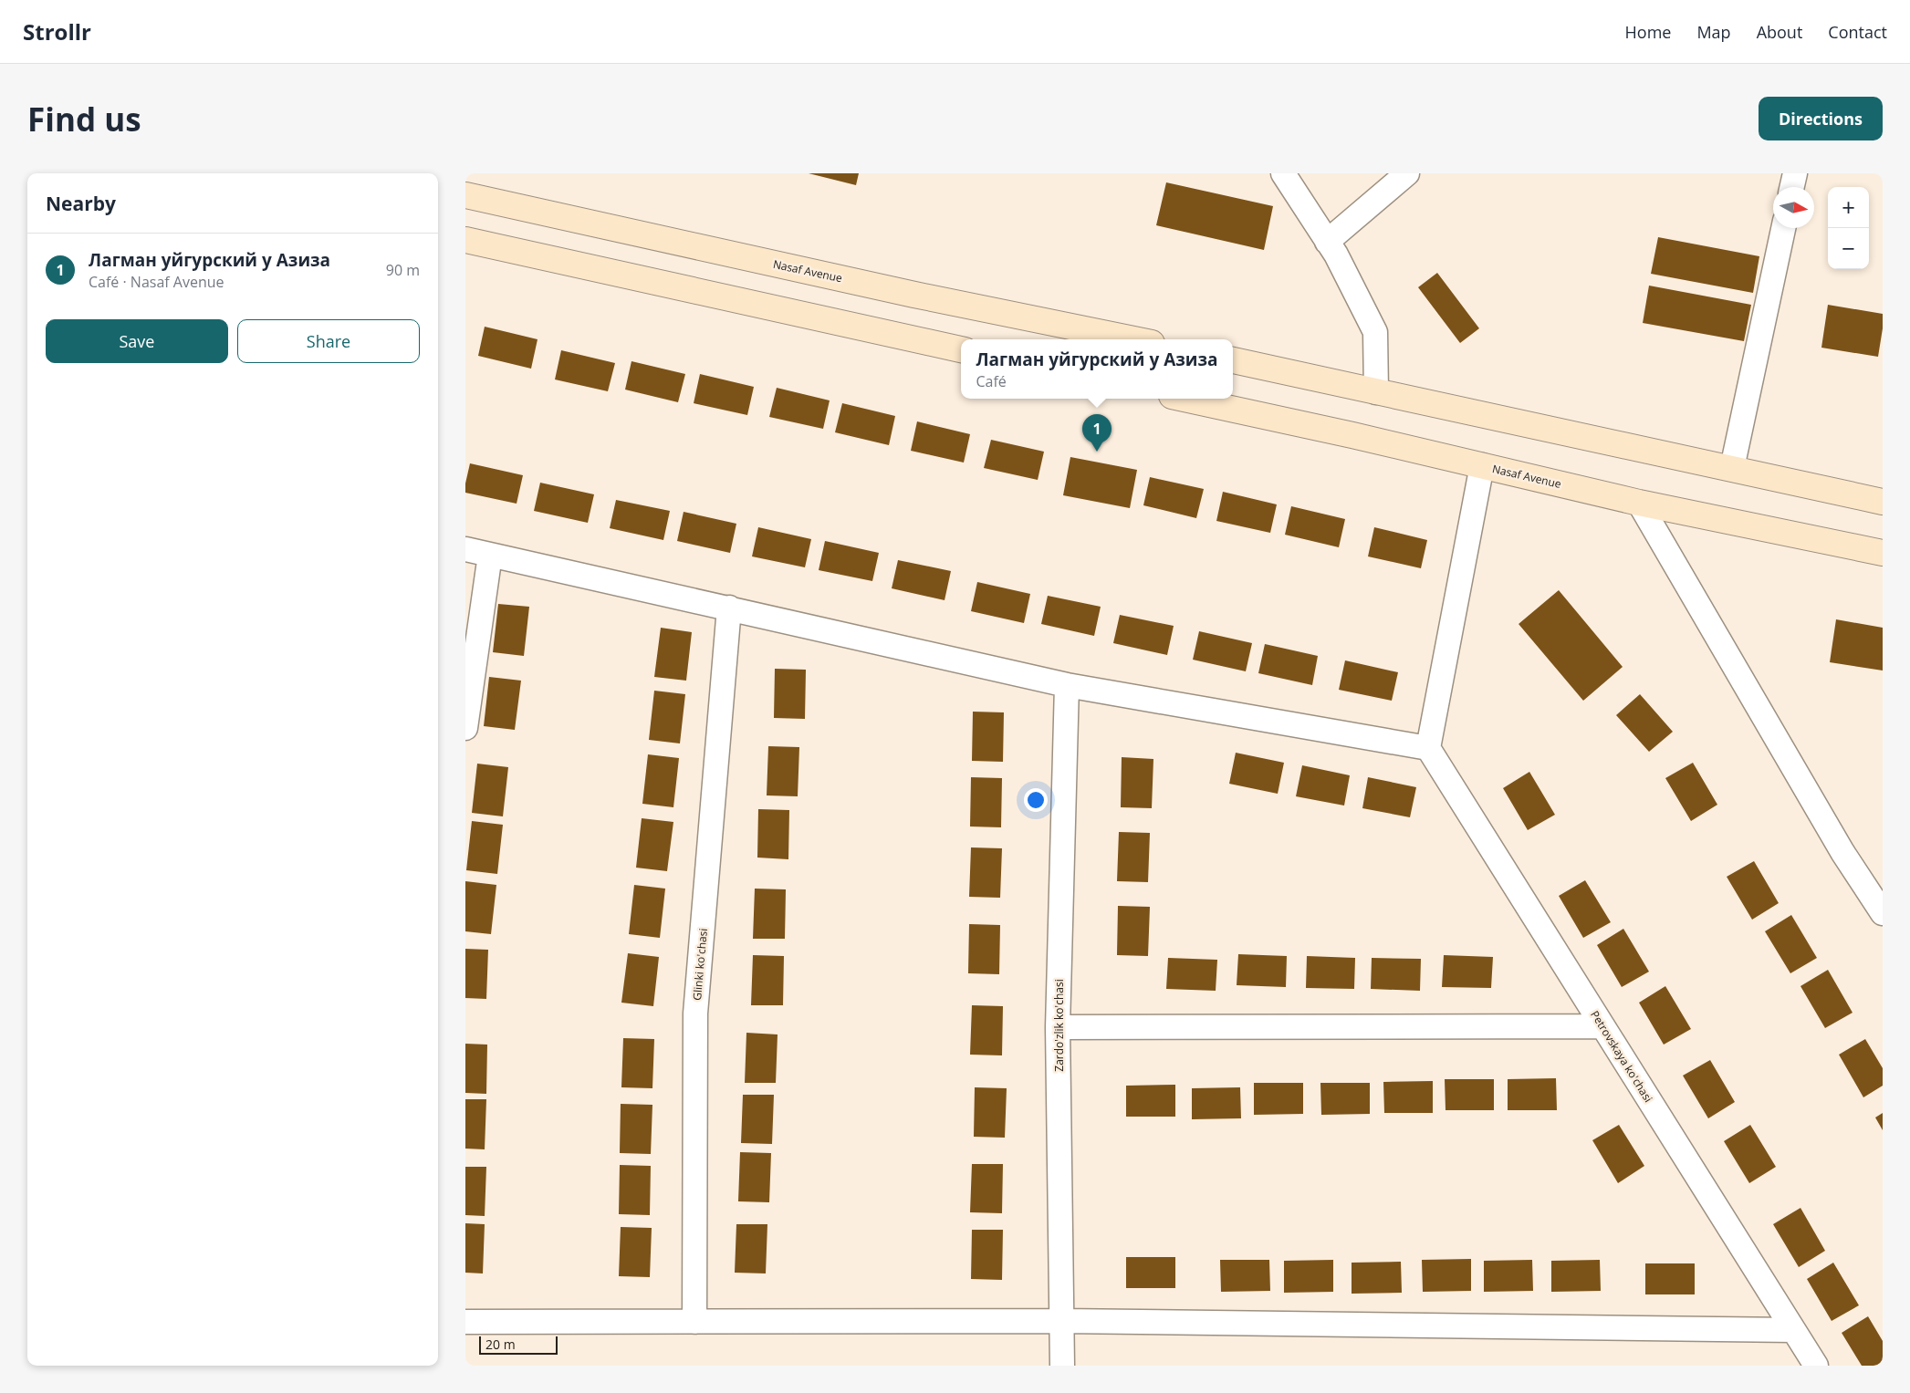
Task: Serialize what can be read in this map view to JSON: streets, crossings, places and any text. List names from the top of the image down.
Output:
{
  "streets": {
    "main road": ["Nasaf Avenue"],
    "street": ["Glinki ko'chasi", "Zardo'zlik ko'chasi", "Petrovskaya ko'chasi"]
  },
  "scale_bar": "20 m",
  "north": "right",
  "page": {
    "header": "Strollr",
    "nav": [
      "Home",
      "Map",
      "About",
      "Contact"
    ],
    "buttons": [
      "Directions",
      ["Save", "Share"]
    ],
    "title": "Find us",
    "heading": "Nearby",
    "map_buttons": ["+", "−"],
    "list": [
      {
        "mark": "1",
        "name": "Лагман уйгурский у Азиза",
        "note": "Café · Nasaf Avenue",
        "value": "90 m"
      }
    ],
    "popup": ["Лагман уйгурский у Азиза", "Café"],
    "pins": "1",
    "scale": "20 m"
  }
}
